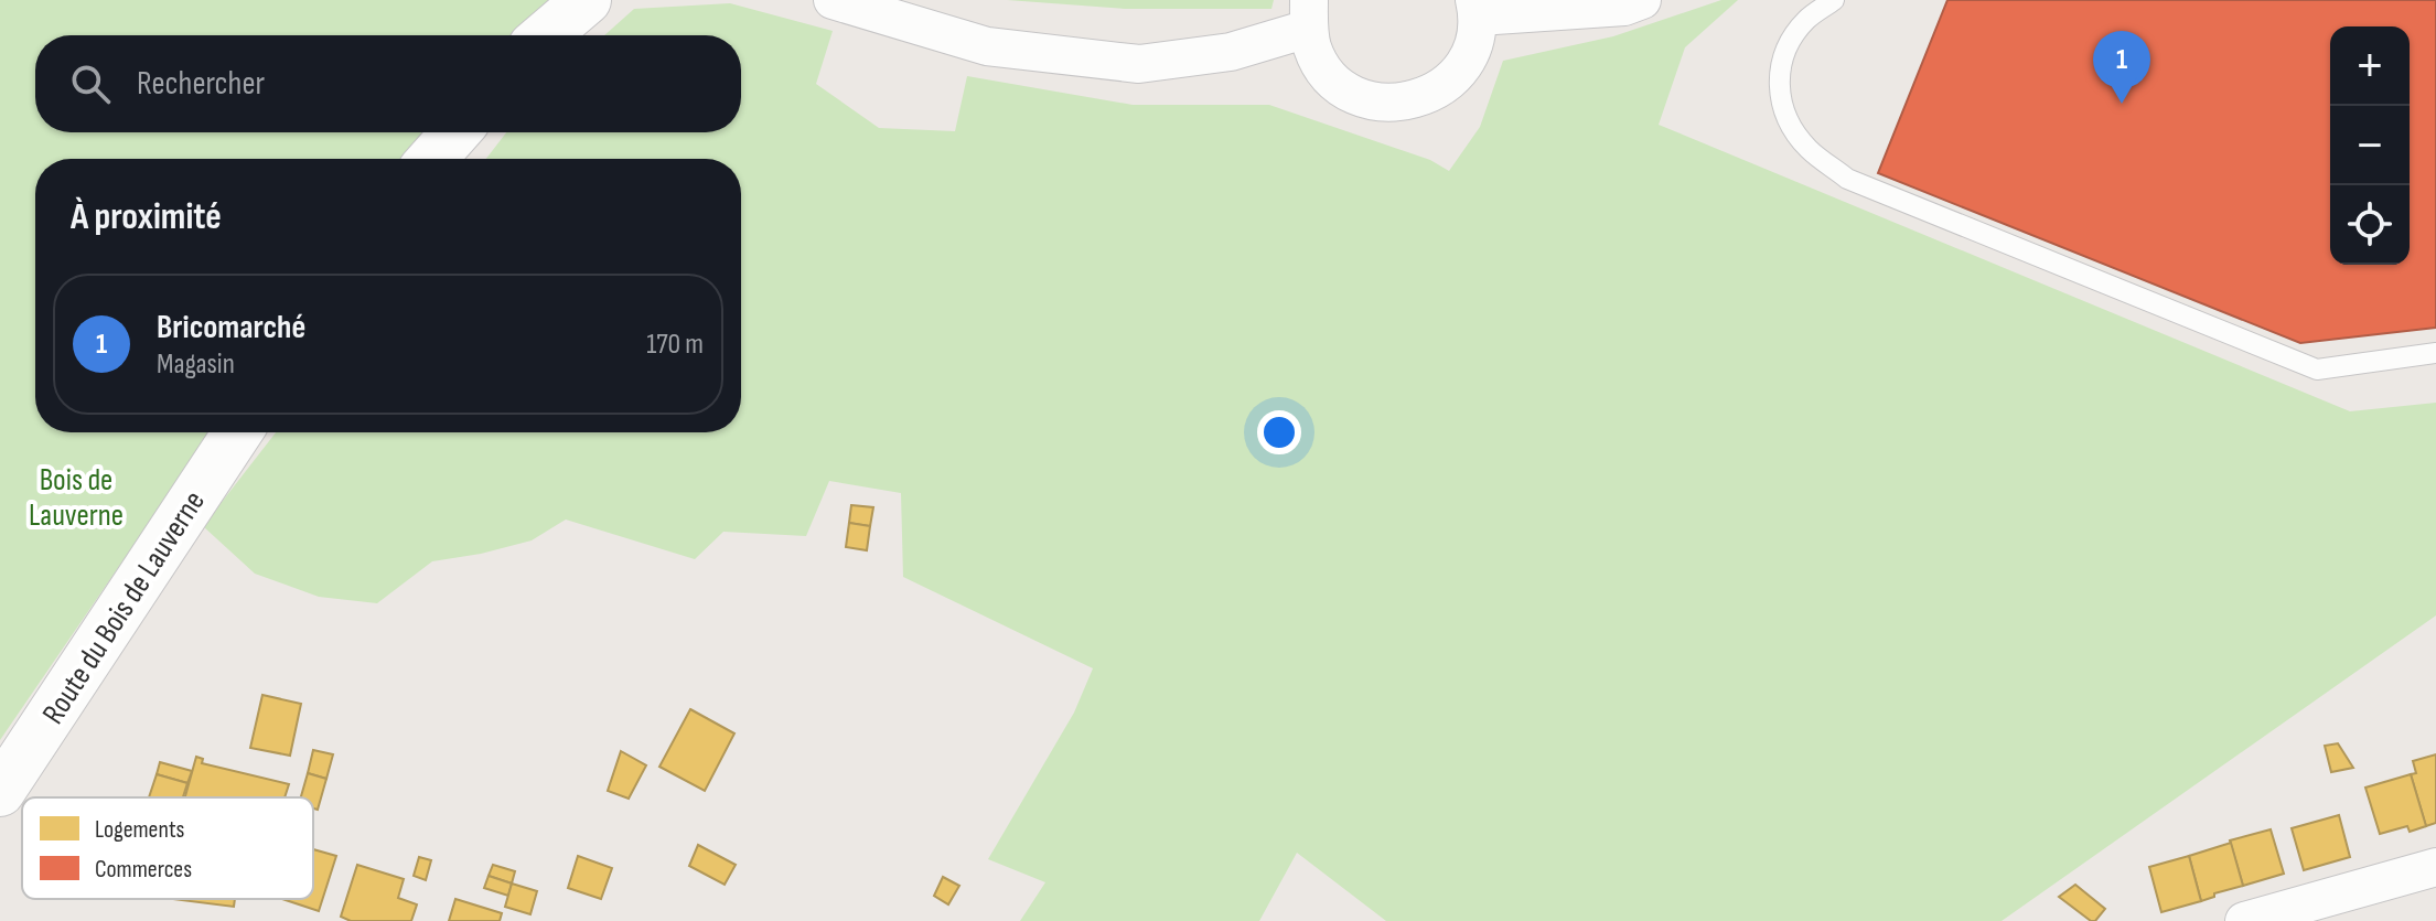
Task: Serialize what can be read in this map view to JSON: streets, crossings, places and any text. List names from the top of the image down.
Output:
{
  "streets": {
    "street": ["Route du Bois de Lauverne"]
  },
  "parks": ["Bois de Lauverne"],
  "legend": ["Logements", "Commerces"],
  "page": {
    "map_buttons": ["+", "−"],
    "pins": "1",
    "search": "Rechercher",
    "heading": "À proximité",
    "list": [
      {
        "mark": "1",
        "name": "Bricomarché",
        "note": "Magasin",
        "value": "170 m"
      }
    ]
  }
}
